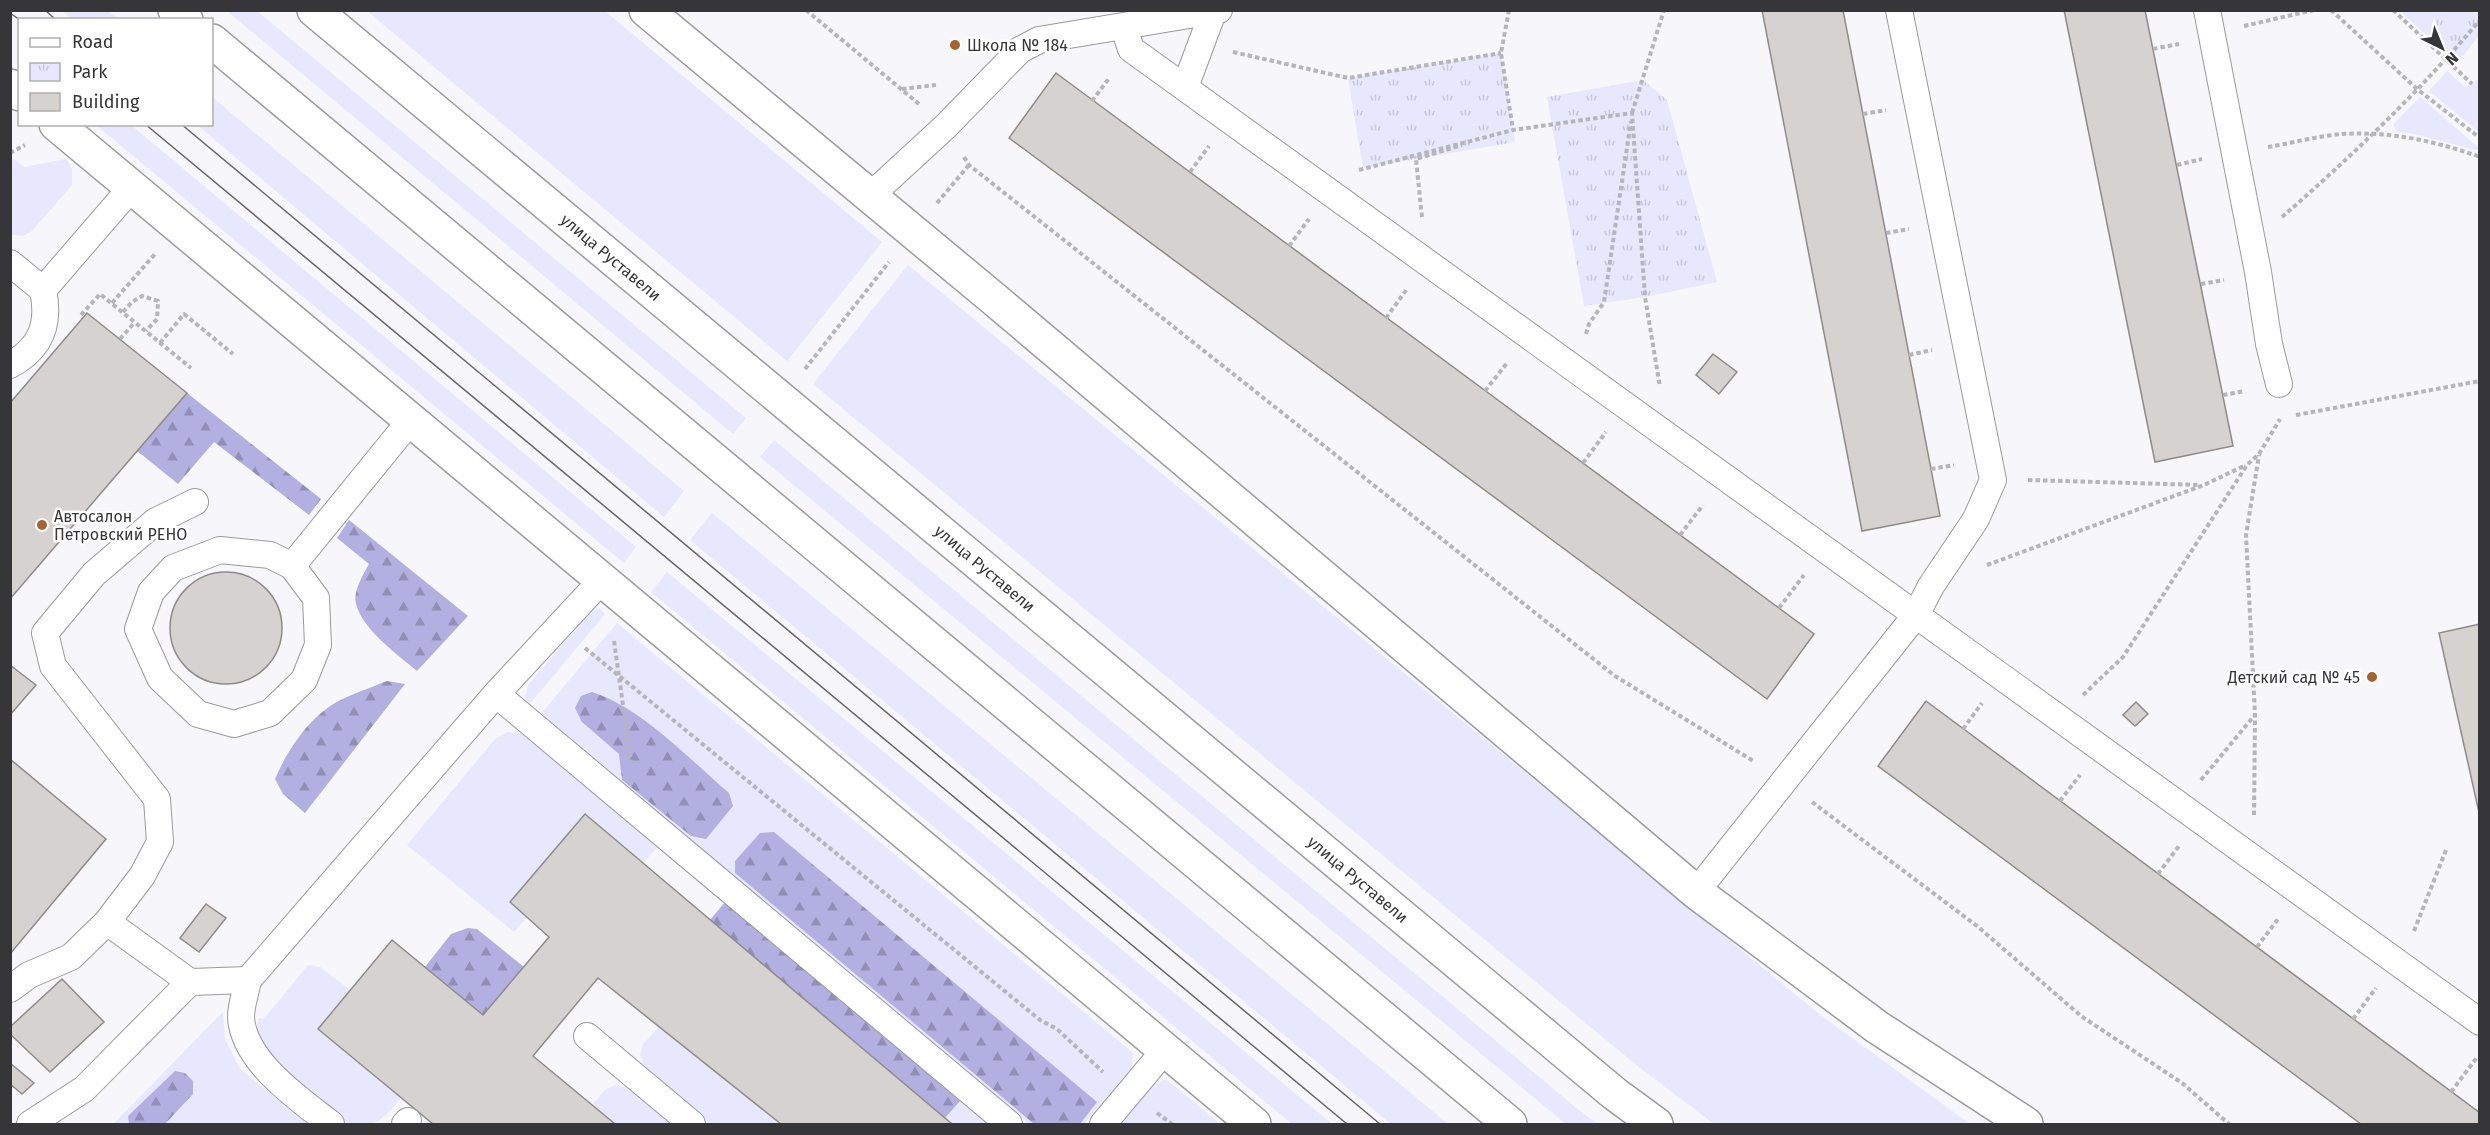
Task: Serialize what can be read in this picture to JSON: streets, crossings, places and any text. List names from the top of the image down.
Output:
{
  "streets": {
    "main road": ["улица Руставели"]
  },
  "places": ["Школа № 184", "Автосалон Петровский РЕНО", "Детский сад № 45"],
  "legend": ["Road", "Park", "Building"],
  "north": "bottom right"
}
